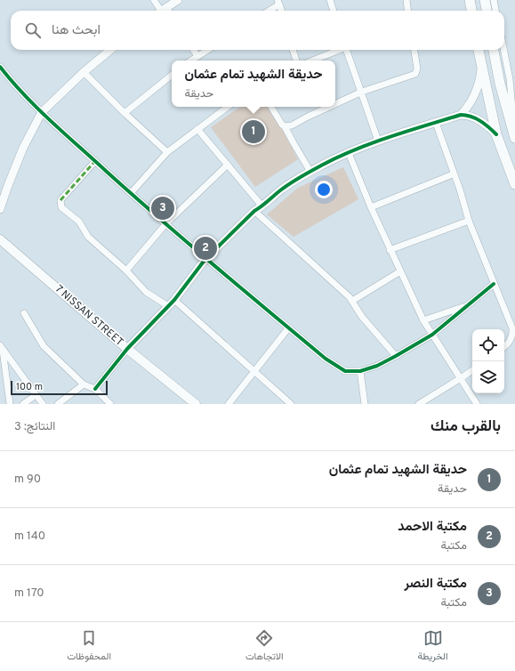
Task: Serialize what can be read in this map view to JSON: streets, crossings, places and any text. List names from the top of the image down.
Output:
{
  "streets": {
    "main road": ["7 NISSAN STREET"]
  },
  "scale_bar": "100 m",
  "page": {
    "search": "ابحث هنا",
    "popup": ["حديقة الشهيد تمام عثمان", "حديقة"],
    "pins": ["1", "3", "2"],
    "scale": "100 m",
    "heading": ["بالقرب منك", "النتائج: 3"],
    "list": [
      {
        "mark": "1",
        "name": "حديقة الشهيد تمام عثمان",
        "note": "حديقة",
        "value": "90 m"
      },
      {
        "mark": "2",
        "name": "مكتبة الاحمد",
        "note": "مكتبة",
        "value": "140 m"
      },
      {
        "mark": "3",
        "name": "مكتبة النصر",
        "note": "مكتبة",
        "value": "170 m"
      }
    ],
    "nav": ["الخريطة", "الاتجاهات", "المحفوظات"]
  }
}
